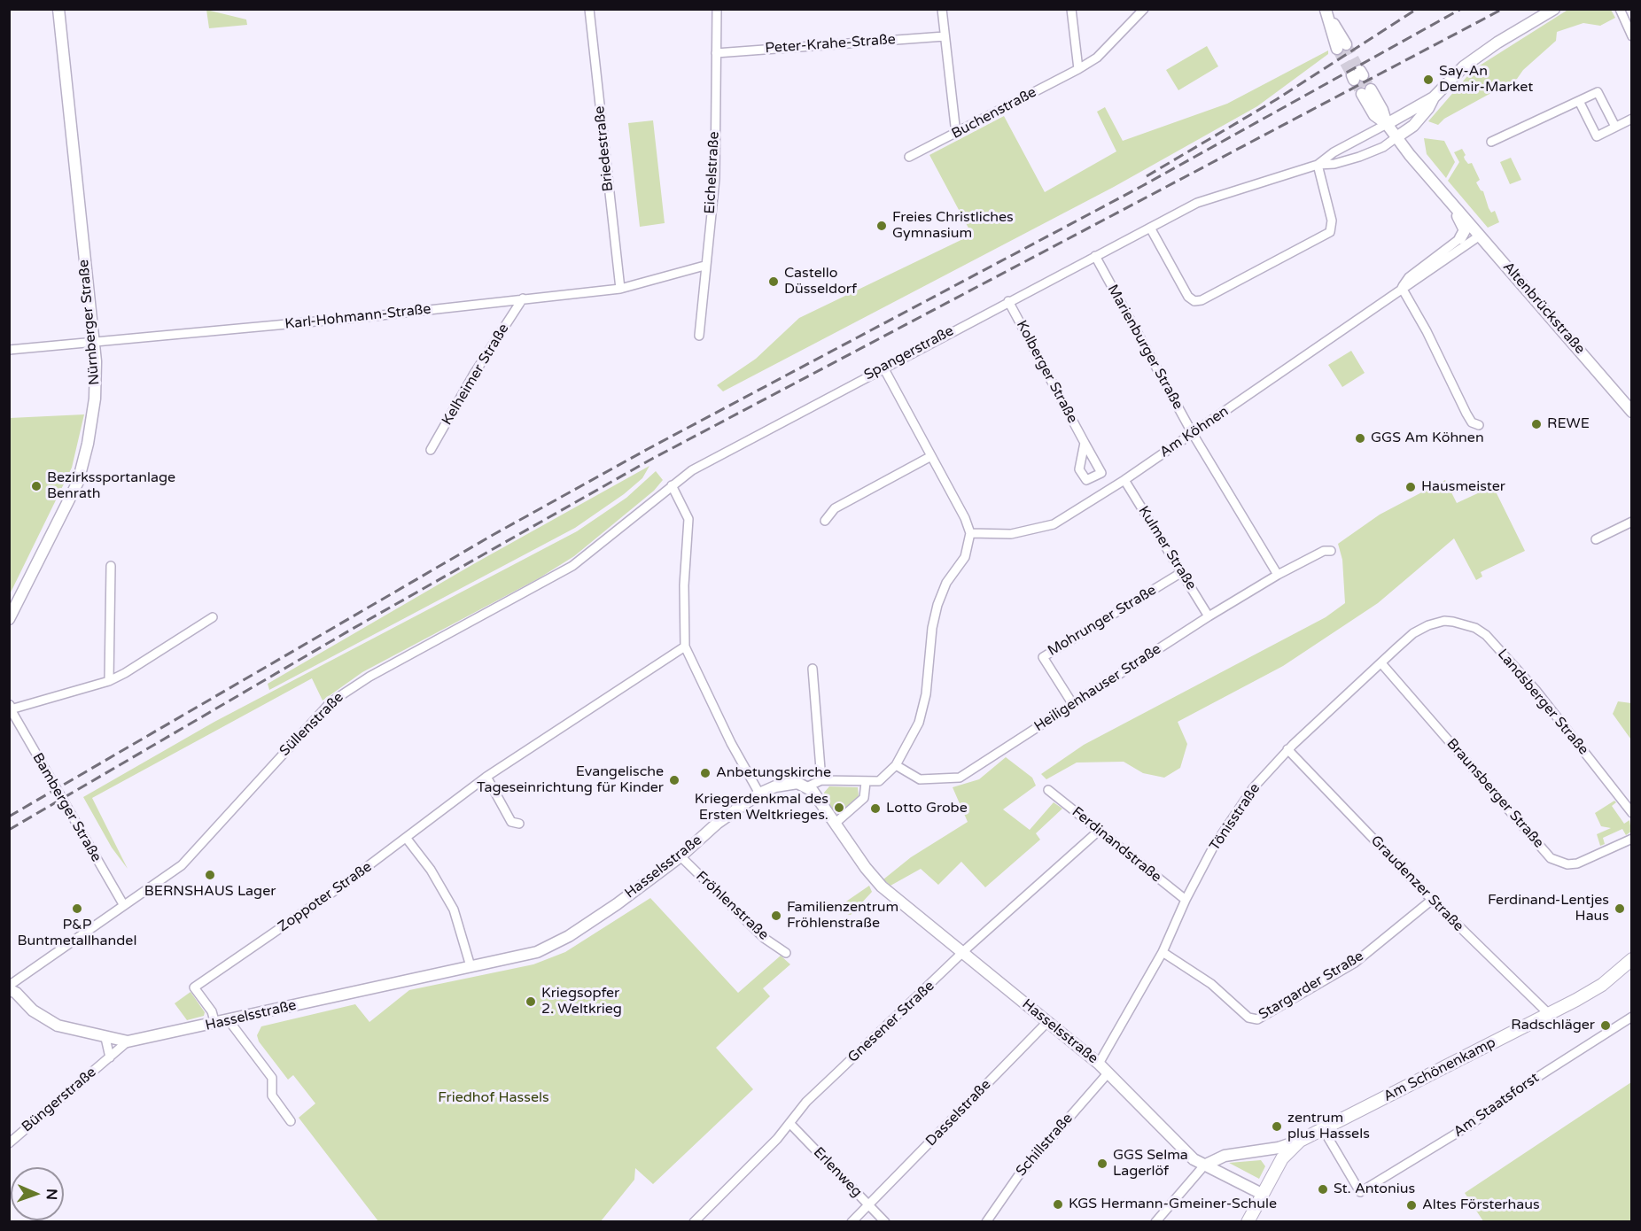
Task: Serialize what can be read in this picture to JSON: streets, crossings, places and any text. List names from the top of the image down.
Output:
{
  "streets": {
    "main road": ["Am Schönenkamp"],
    "street": [
      "Peter-Krahe-Straße",
      "Buchenstraße",
      "Briedestraße",
      "Eichelstraße",
      "Altenbrückstraße",
      "Karl-Hohmann-Straße",
      "Nürnberger Straße",
      "Marienburger Straße",
      "Spangerstraße",
      "Kolberger Straße",
      "Kelheimer Straße",
      "Am Köhnen",
      "Kulmer Straße",
      "Mohrunger Straße",
      "Heiligenhauser Straße",
      "Landsberger Straße",
      "Süllenstraße",
      "Braunsberger Straße",
      "Bamberger Straße",
      "Tönisstraße",
      "Ferdinandstraße",
      "Hasselsstraße",
      "Graudenzer Straße",
      "Zoppoter Straße",
      "Fröhlenstraße",
      "Stargarder Straße",
      "Gnesener Straße",
      "Büngerstraße",
      "Am Staatsforst",
      "Dasselstraße",
      "Schillstraße",
      "Erlenweg"
    ]
  },
  "crossings": [
    ["Peter-Krahe-Straße", "Eichelstraße"],
    ["Briedestraße", "Karl-Hohmann-Straße"],
    ["Eichelstraße", "Karl-Hohmann-Straße"],
    ["Altenbrückstraße", "Spangerstraße"],
    ["Altenbrückstraße", "Am Köhnen"],
    ["Karl-Hohmann-Straße", "Nürnberger Straße"],
    ["Karl-Hohmann-Straße", "Kelheimer Straße"],
    ["Marienburger Straße", "Spangerstraße"],
    ["Marienburger Straße", "Am Köhnen"],
    ["Marienburger Straße", "Heiligenhauser Straße"],
    ["Spangerstraße", "Kolberger Straße"],
    ["Spangerstraße", "Süllenstraße"],
    ["Am Köhnen", "Kulmer Straße"],
    ["Kulmer Straße", "Mohrunger Straße"],
    ["Kulmer Straße", "Heiligenhauser Straße"],
    ["Mohrunger Straße", "Heiligenhauser Straße"],
    ["Landsberger Straße", "Tönisstraße"],
    ["Süllenstraße", "Bamberger Straße"],
    ["Süllenstraße", "Hasselsstraße"],
    ["Braunsberger Straße", "Tönisstraße"],
    ["Tönisstraße", "Ferdinandstraße"],
    ["Tönisstraße", "Hasselsstraße"],
    ["Tönisstraße", "Graudenzer Straße"],
    ["Tönisstraße", "Stargarder Straße"],
    ["Ferdinandstraße", "Gnesener Straße"],
    ["Hasselsstraße", "Zoppoter Straße"],
    ["Hasselsstraße", "Fröhlenstraße"],
    ["Hasselsstraße", "Gnesener Straße"],
    ["Hasselsstraße", "Am Schönenkamp"],
    ["Hasselsstraße", "Büngerstraße"],
    ["Hasselsstraße", "Dasselstraße"],
    ["Hasselsstraße", "Schillstraße"],
    ["Graudenzer Straße", "Stargarder Straße"],
    ["Graudenzer Straße", "Am Schönenkamp"],
    ["Gnesener Straße", "Erlenweg"],
    ["Am Schönenkamp", "Am Staatsforst"],
    ["Dasselstraße", "Erlenweg"]
  ],
  "parks": ["Friedhof Hassels"],
  "places": [
    "Say-An Demir-Market",
    "Freies Christliches Gymnasium",
    "Castello Düsseldorf",
    "REWE",
    "GGS Am Köhnen",
    "Bezirkssportanlage Benrath",
    "Hausmeister",
    "Anbetungskirche",
    "Evangelische Tageseinrichtung für Kinder",
    "Kriegerdenkmal des Ersten Weltkrieges.",
    "Lotto Grobe",
    "BERNSHAUS Lager",
    "P&P Buntmetallhandel",
    "Ferdinand-Lentjes Haus",
    "Familienzentrum Fröhlenstraße",
    "Kriegsopfer 2. Weltkrieg",
    "Radschläger",
    "zentrum plus Hassels",
    "GGS Selma Lagerlöf",
    "St. Antonius",
    "KGS Hermann-Gmeiner-Schule",
    "Altes Försterhaus"
  ],
  "north": "right"
}
